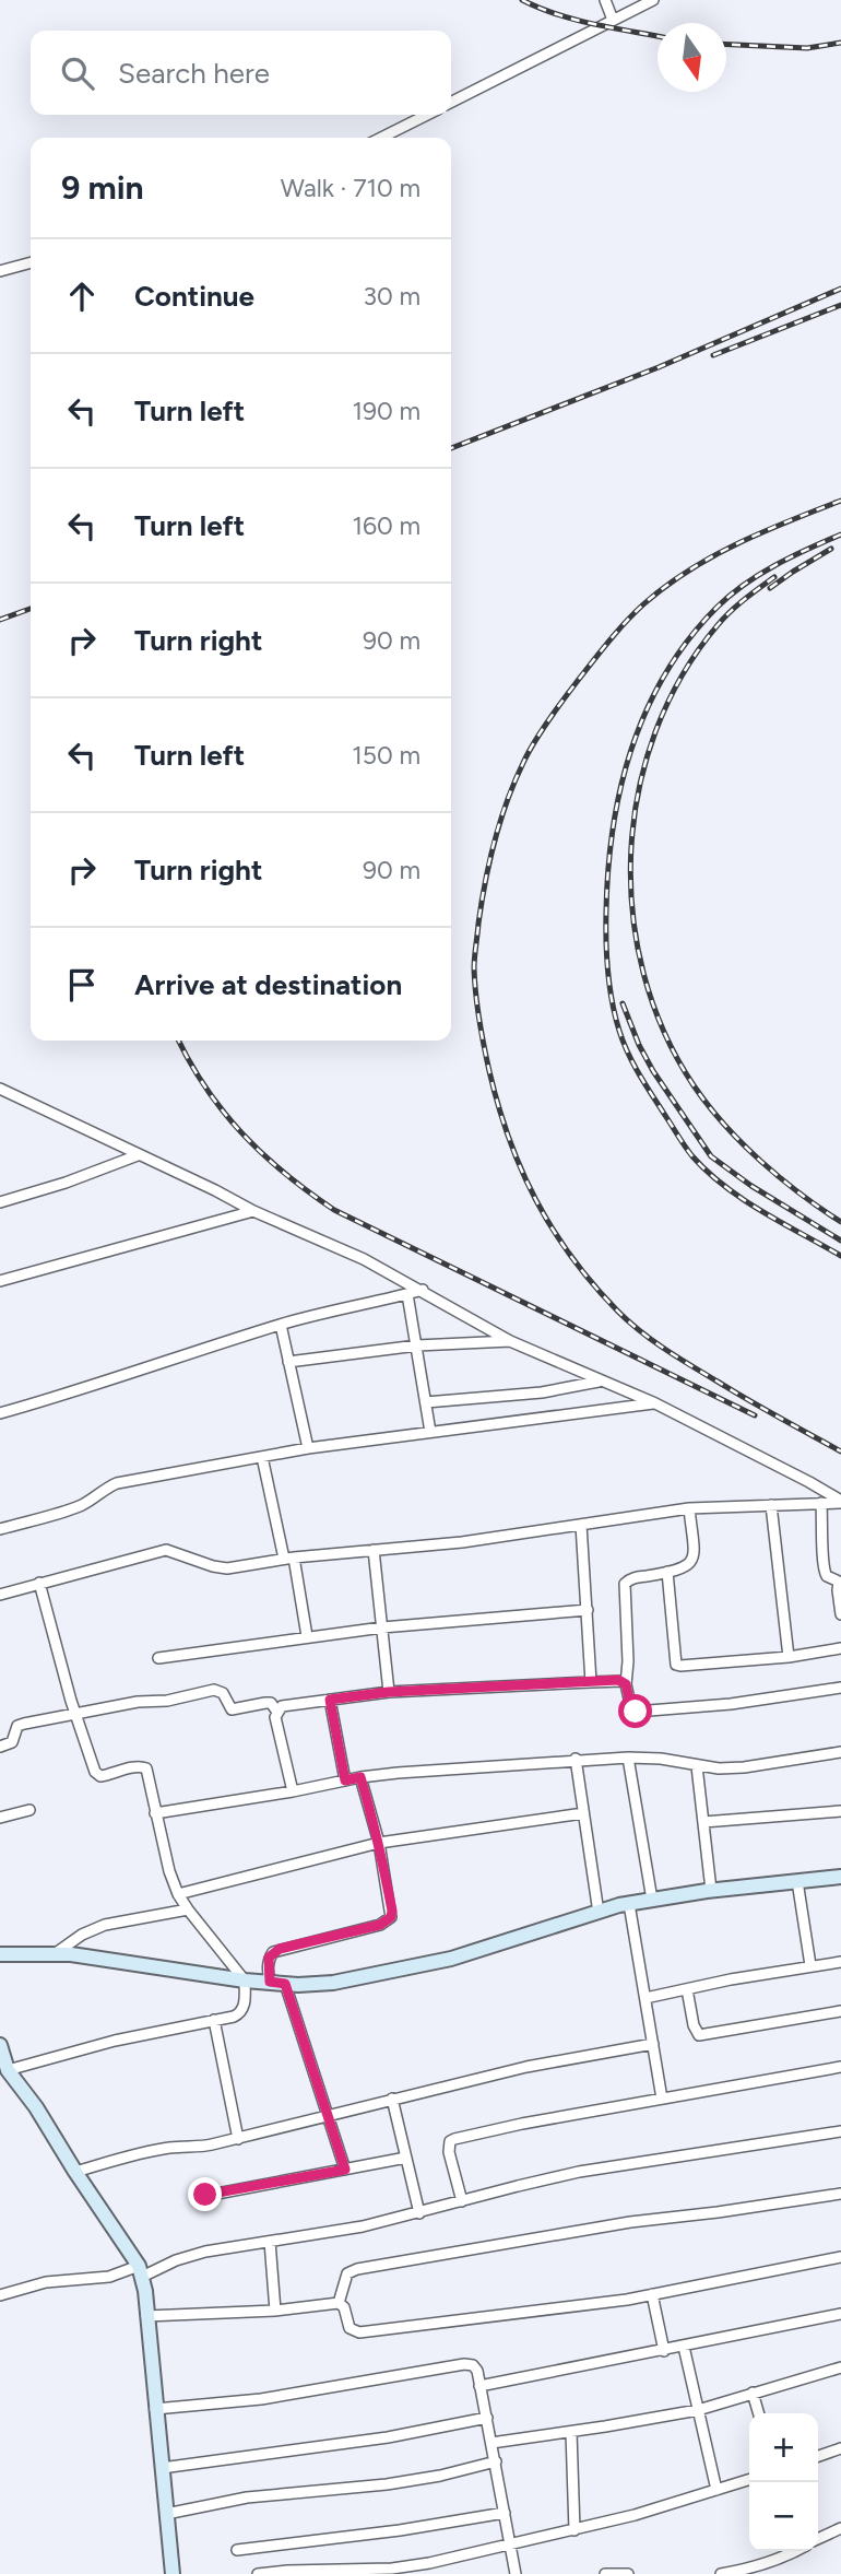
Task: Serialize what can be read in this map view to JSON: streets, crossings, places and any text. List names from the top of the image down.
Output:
{
  "north": "bottom",
  "page": {
    "search": "Search here",
    "heading": ["9 min", "Walk · 710 m"],
    "list": [
      ["Continue", "30 m"],
      ["Turn left", "190 m"],
      ["Turn left", "160 m"],
      ["Turn right", "90 m"],
      ["Turn left", "150 m"],
      ["Turn right", "90 m"],
      "Arrive at destination"
    ],
    "map_buttons": ["+", "−"]
  }
}
